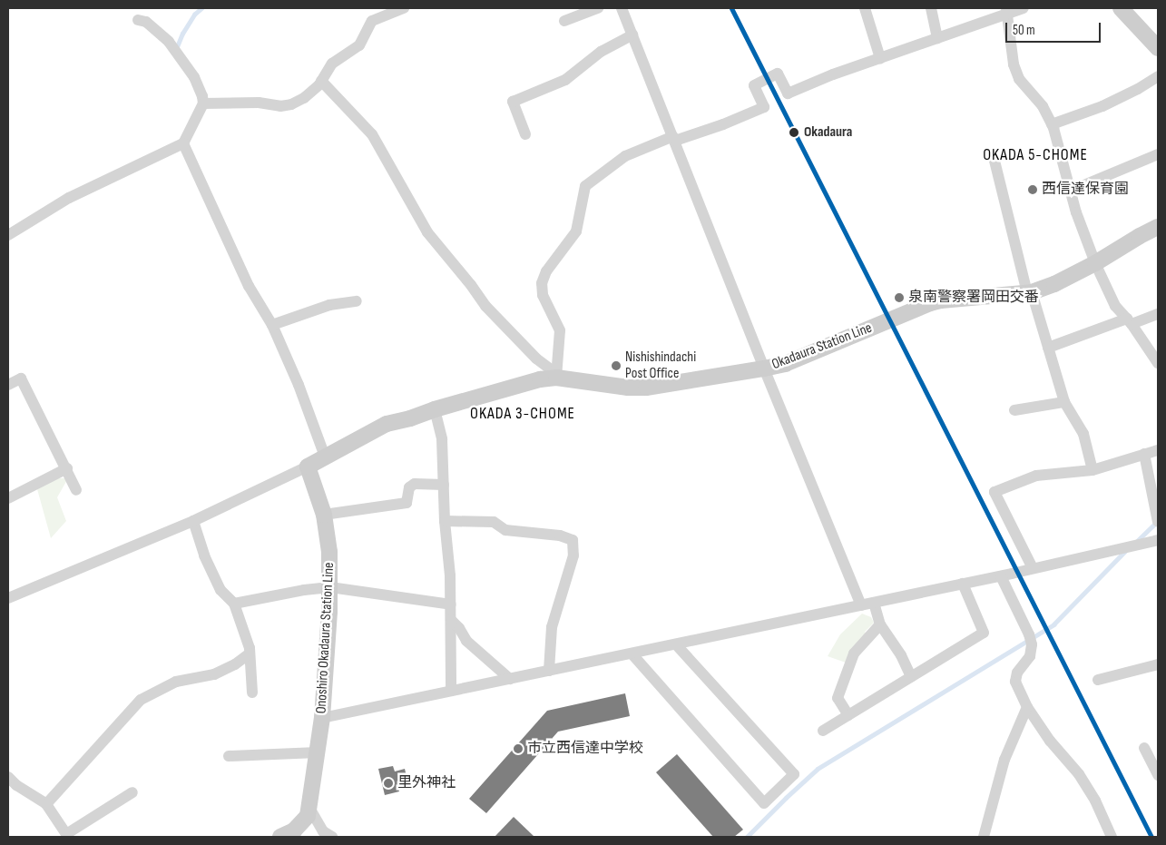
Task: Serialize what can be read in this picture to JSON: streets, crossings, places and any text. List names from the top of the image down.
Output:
{
  "streets": {
    "main road": ["Okadaura Station Line", "Onoshiro Okadaura Station Line"]
  },
  "districts": ["OKADA 5-CHOME", "OKADA 3-CHOME"],
  "places": [
    "Okadaura",
    "西信達保育園",
    "泉南警察署岡田交番",
    "Nishishindachi Post Office",
    "市立西信達中学校",
    "里外神社"
  ],
  "scale_bar": "50 m"
}
